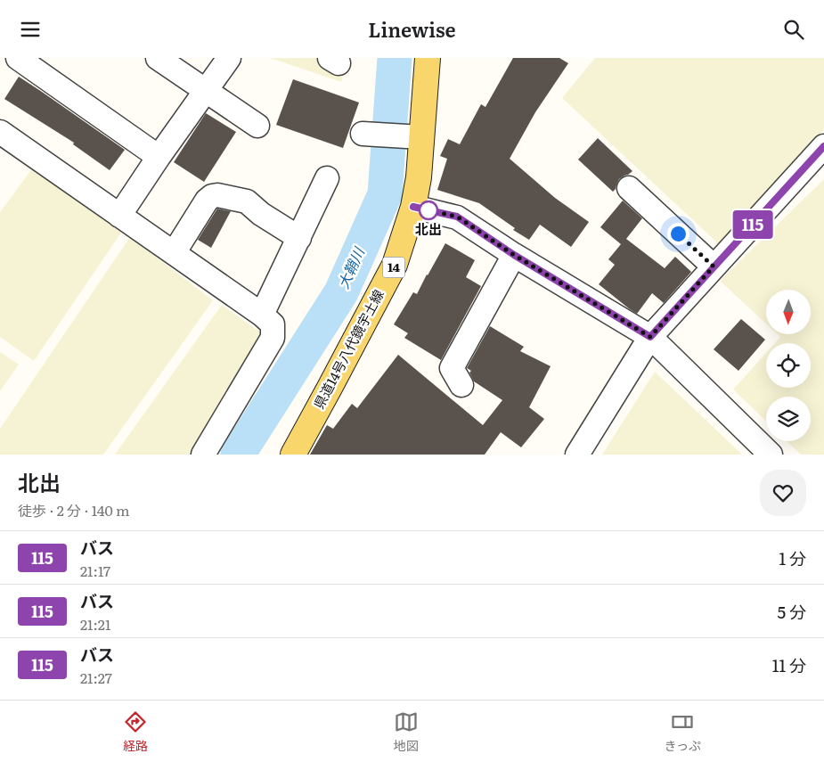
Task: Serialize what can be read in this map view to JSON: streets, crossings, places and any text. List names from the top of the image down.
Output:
{
  "streets": {
    "main road": ["14", "県道14号八代鏡宇土線"]
  },
  "water": ["大鞘川"],
  "places": ["北出"],
  "lines": ["bus line 115"],
  "north": "bottom",
  "page": {
    "header": "Linewise",
    "on_map": "115",
    "heading": ["北出", "徒歩 · 2 分 · 140 m"],
    "list": [
      {
        "mark": "115",
        "name": "バス",
        "note": "21:17",
        "value": "1 分"
      },
      {
        "mark": "115",
        "name": "バス",
        "note": "21:21",
        "value": "5 分"
      },
      {
        "mark": "115",
        "name": "バス",
        "note": "21:27",
        "value": "11 分"
      }
    ],
    "tabs": ["経路", "地図", "きっぷ"]
  }
}
